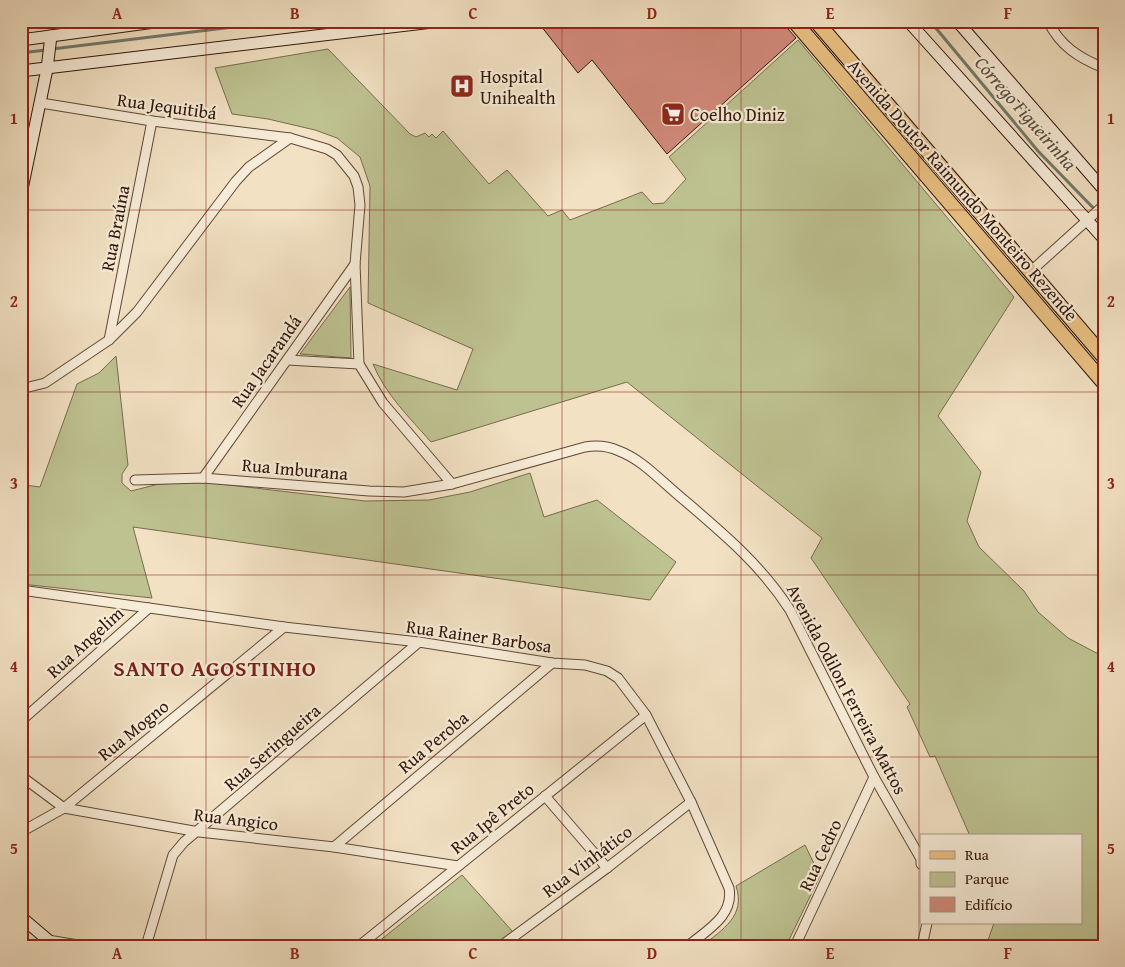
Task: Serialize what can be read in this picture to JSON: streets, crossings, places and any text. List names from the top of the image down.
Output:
{
  "streets": {
    "main road": ["Avenida Doutor Raimundo Monteiro Rezende"],
    "street": [
      "Rua Jequitibá",
      "Rua Braúna",
      "Rua Jacarandá",
      "Rua Imburana",
      "Rua Rainer Barbosa",
      "Rua Angelim",
      "Avenida Odilon Ferreira Mattos",
      "Rua Mogno",
      "Rua Peroba",
      "Rua Seringueira",
      "Rua Ipê Preto",
      "Rua Angico",
      "Rua Cedro",
      "Rua Vinhático"
    ]
  },
  "crossings": [
    ["Rua Jequitibá", "Rua Braúna"],
    ["Rua Jacarandá", "Rua Imburana"],
    ["Rua Imburana", "Avenida Odilon Ferreira Mattos"],
    ["Rua Rainer Barbosa", "Rua Angelim"],
    ["Rua Rainer Barbosa", "Rua Mogno"],
    ["Rua Rainer Barbosa", "Rua Peroba"],
    ["Rua Rainer Barbosa", "Rua Seringueira"],
    ["Rua Rainer Barbosa", "Rua Ipê Preto"],
    ["Rua Rainer Barbosa", "Rua Vinhático"],
    ["Avenida Odilon Ferreira Mattos", "Rua Cedro"],
    ["Rua Mogno", "Rua Angico"],
    ["Rua Peroba", "Rua Angico"],
    ["Rua Seringueira", "Rua Angico"],
    ["Rua Ipê Preto", "Rua Angico"]
  ],
  "districts": ["SANTO AGOSTINHO"],
  "water": ["Córrego Figueirinha"],
  "places": {
    "hospital": ["Hospital Unihealth"],
    "supermarket": ["Coelho Diniz"]
  },
  "legend": ["Rua", "Parque", "Edifício"],
  "grid": {
    "columns": [
      "A",
      "B",
      "C",
      "D",
      "E",
      "F"
    ],
    "rows": [
      "1",
      "2",
      "3",
      "4",
      "5"
    ]
  }
}
